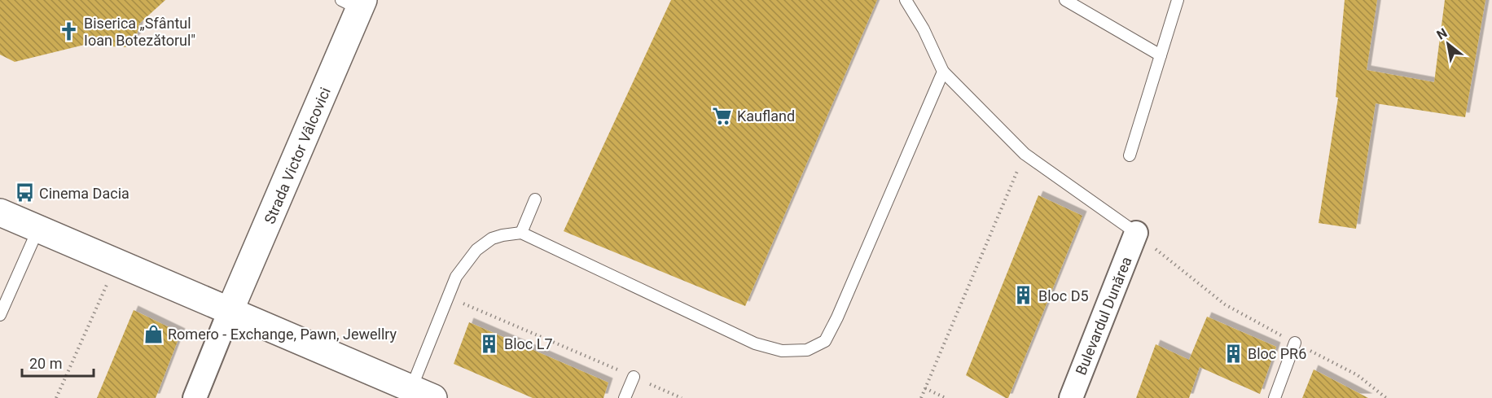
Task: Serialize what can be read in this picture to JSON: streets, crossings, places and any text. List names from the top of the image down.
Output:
{
  "streets": {
    "street": ["Strada Victor Vâlcovici", "Bulevardul Dunărea"]
  },
  "places": {
    "church": ["Biserica „Sfântul Ioan Botezătorul\""],
    "supermarket": ["Kaufland"],
    "bus stop": ["Cinema Dacia"],
    "building": ["Bloc D5", "Bloc L7", "Bloc PR6"],
    "shop": ["Romero - Exchange, Pawn, Jewellry"]
  },
  "scale_bar": "20 m",
  "north": "top left"
}
